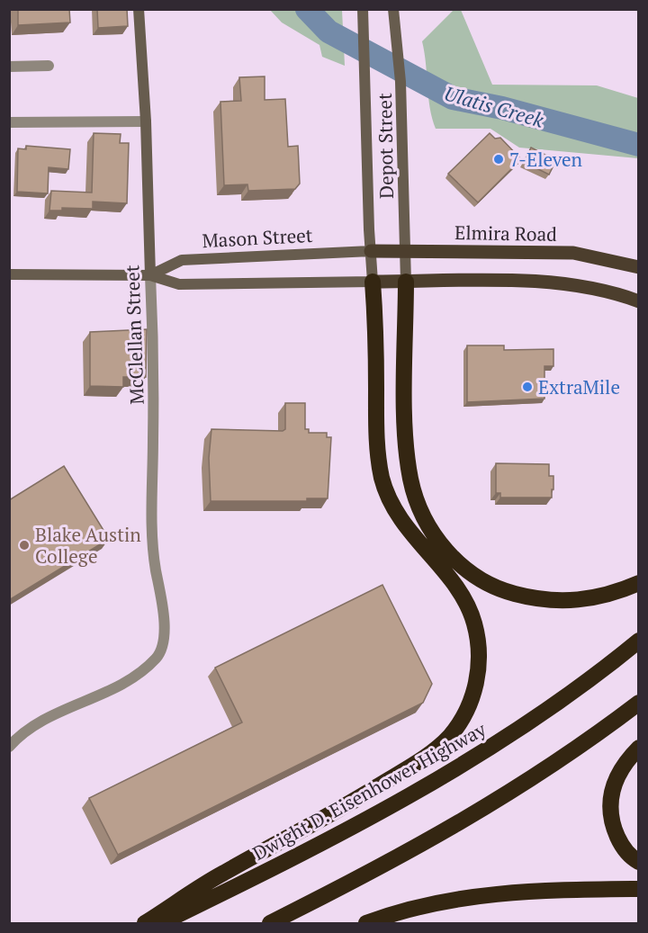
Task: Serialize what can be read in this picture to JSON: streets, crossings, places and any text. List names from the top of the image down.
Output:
{
  "streets": {
    "highway": ["Dwight D. Eisenhower Highway"],
    "main road": [
      "Depot Street",
      "Elmira Road",
      "Mason Street",
      "McClellan Street"
    ]
  },
  "crossings": [
    ["Depot Street", "Elmira Road"],
    ["Depot Street", "Mason Street"],
    ["Elmira Road", "Mason Street"],
    ["Mason Street", "McClellan Street"]
  ],
  "water": ["Ulatis Creek"],
  "places": ["7-Eleven", "ExtraMile", "Blake Austin College"]
}
